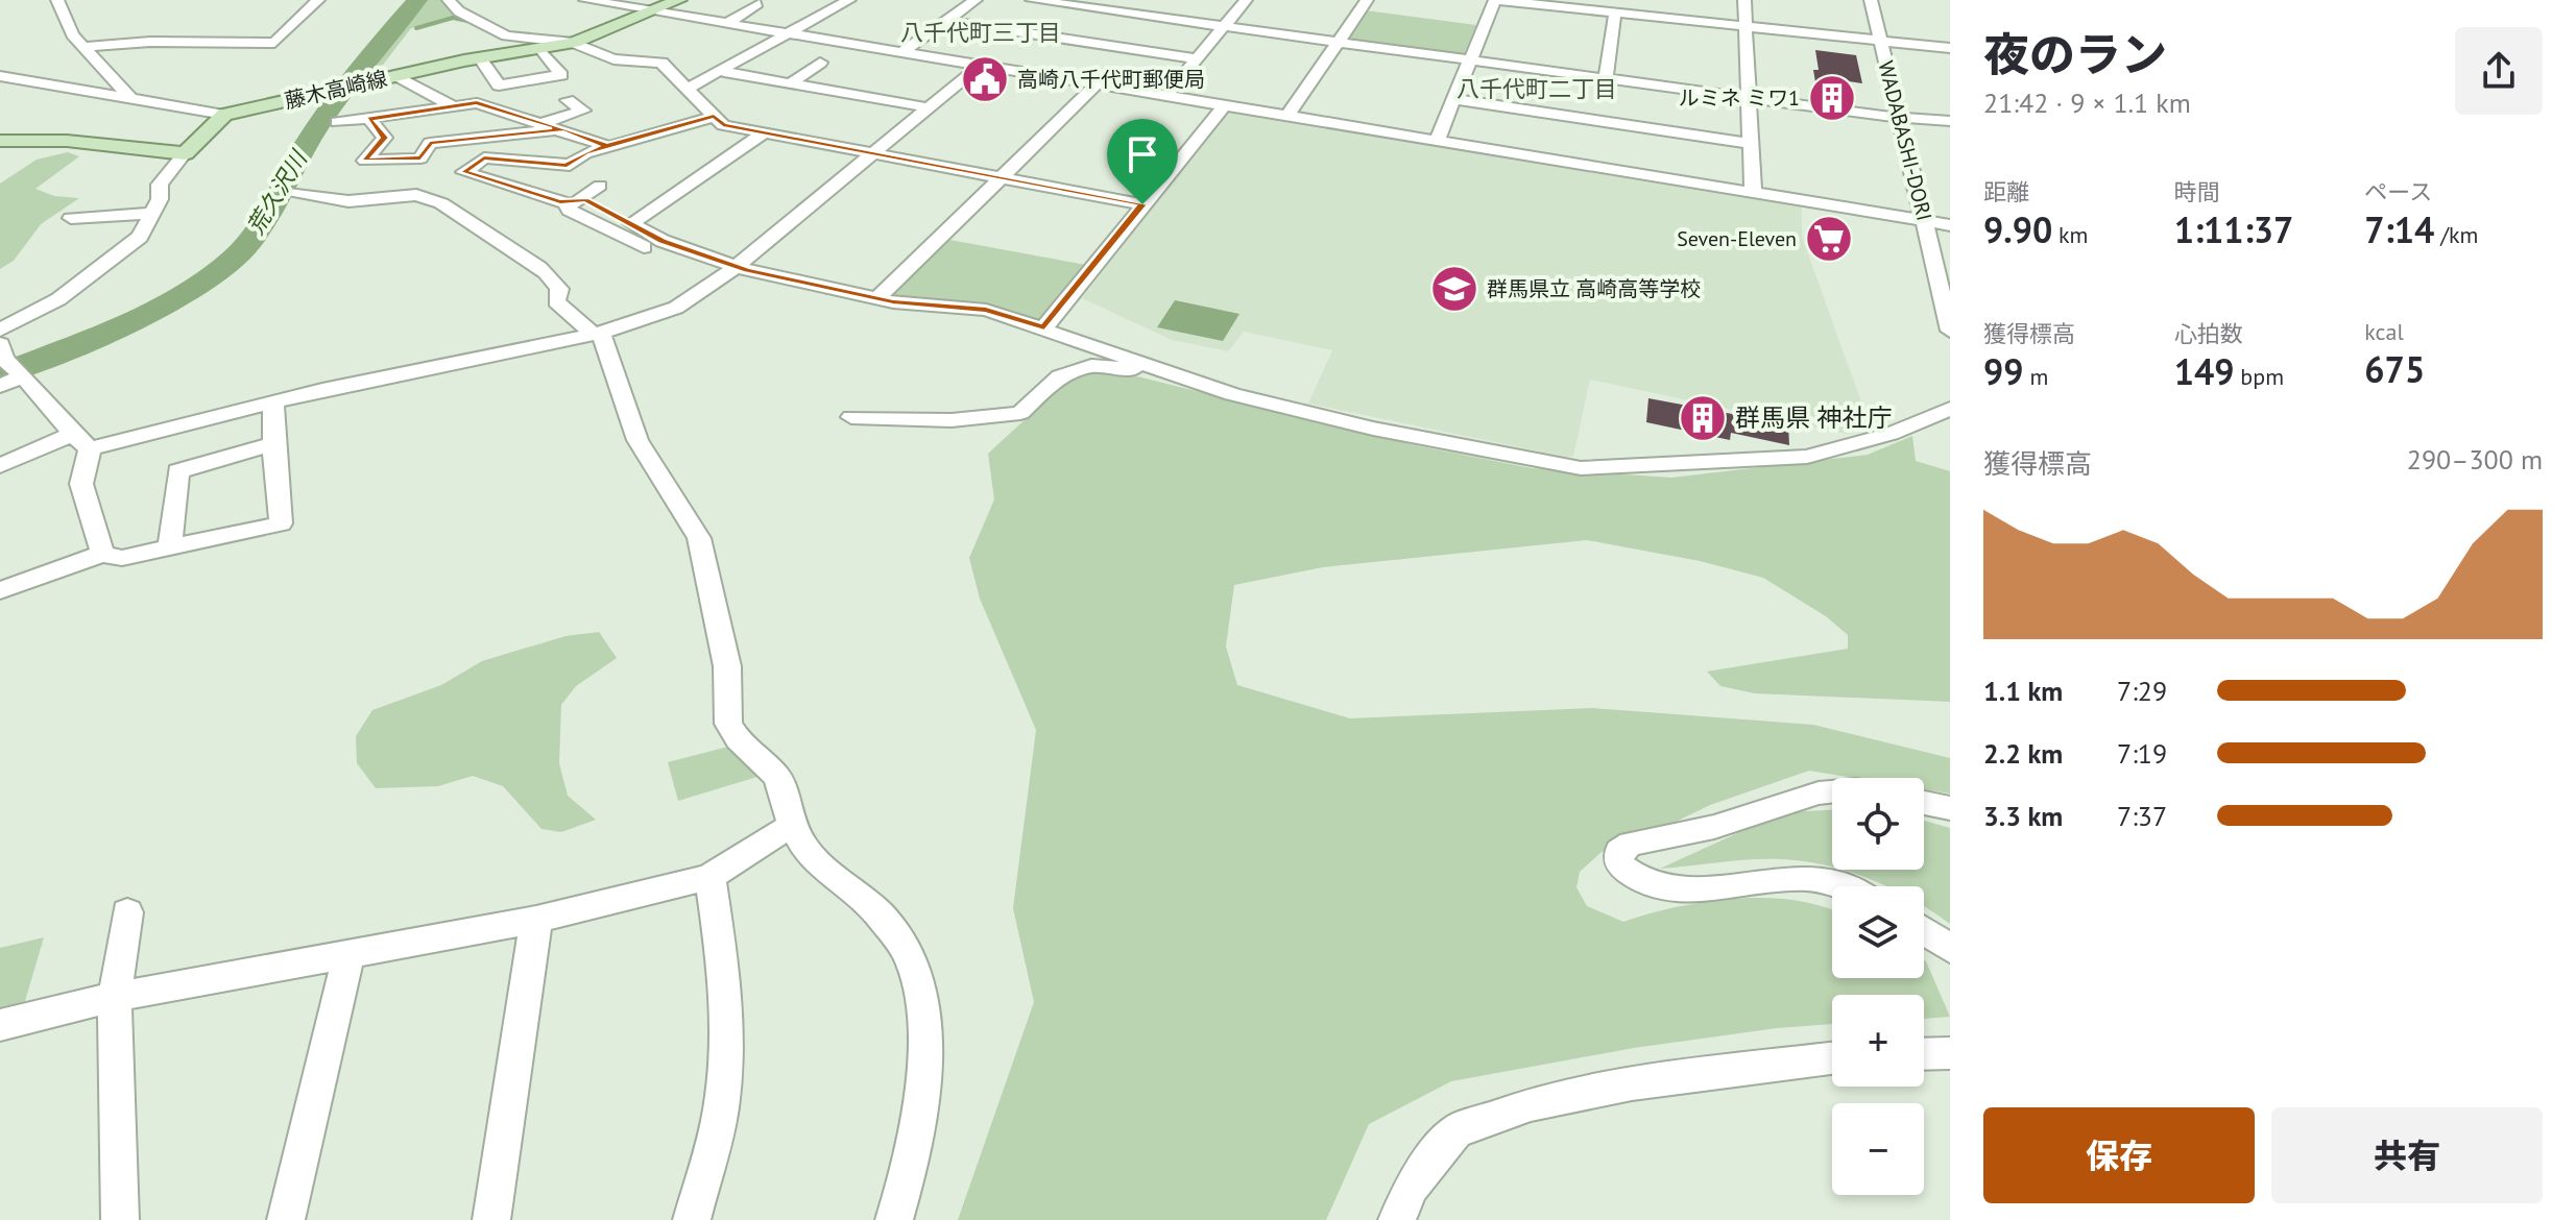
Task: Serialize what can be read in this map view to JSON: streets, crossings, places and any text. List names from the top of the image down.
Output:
{
  "streets": {
    "main road": ["藤木高崎線"],
    "street": ["WADABASHI-DORI"]
  },
  "districts": ["八千代町三丁目", "八千代町二丁目"],
  "water": ["荒久沢川"],
  "places": {
    "public building": ["高崎八千代町郵便局"],
    "building": ["ルミネ ミワ1", "群馬県 神社庁"],
    "supermarket": ["Seven-Eleven"],
    "school or university": ["群馬県立 高崎高等学校"]
  },
  "page": {
    "heading": ["夜のラン", "21:42 · 9 × 1.1 km"],
    "stats": [
      ["距離", "9.90 km"],
      ["時間", "1:11:37"],
      ["ペース", "7:14 /km"],
      ["獲得標高", "99 m"],
      ["心拍数", "149 bpm"],
      ["kcal", "675"]
    ],
    "chart": ["獲得標高", "290–300 m"],
    "list": [
      {
        "name": "1.1 km",
        "note": "7:29"
      },
      {
        "name": "2.2 km",
        "note": "7:19"
      },
      {
        "name": "3.3 km",
        "note": "7:37"
      }
    ],
    "map_buttons": ["+", "−"],
    "buttons": ["保存", "共有"]
  }
}
